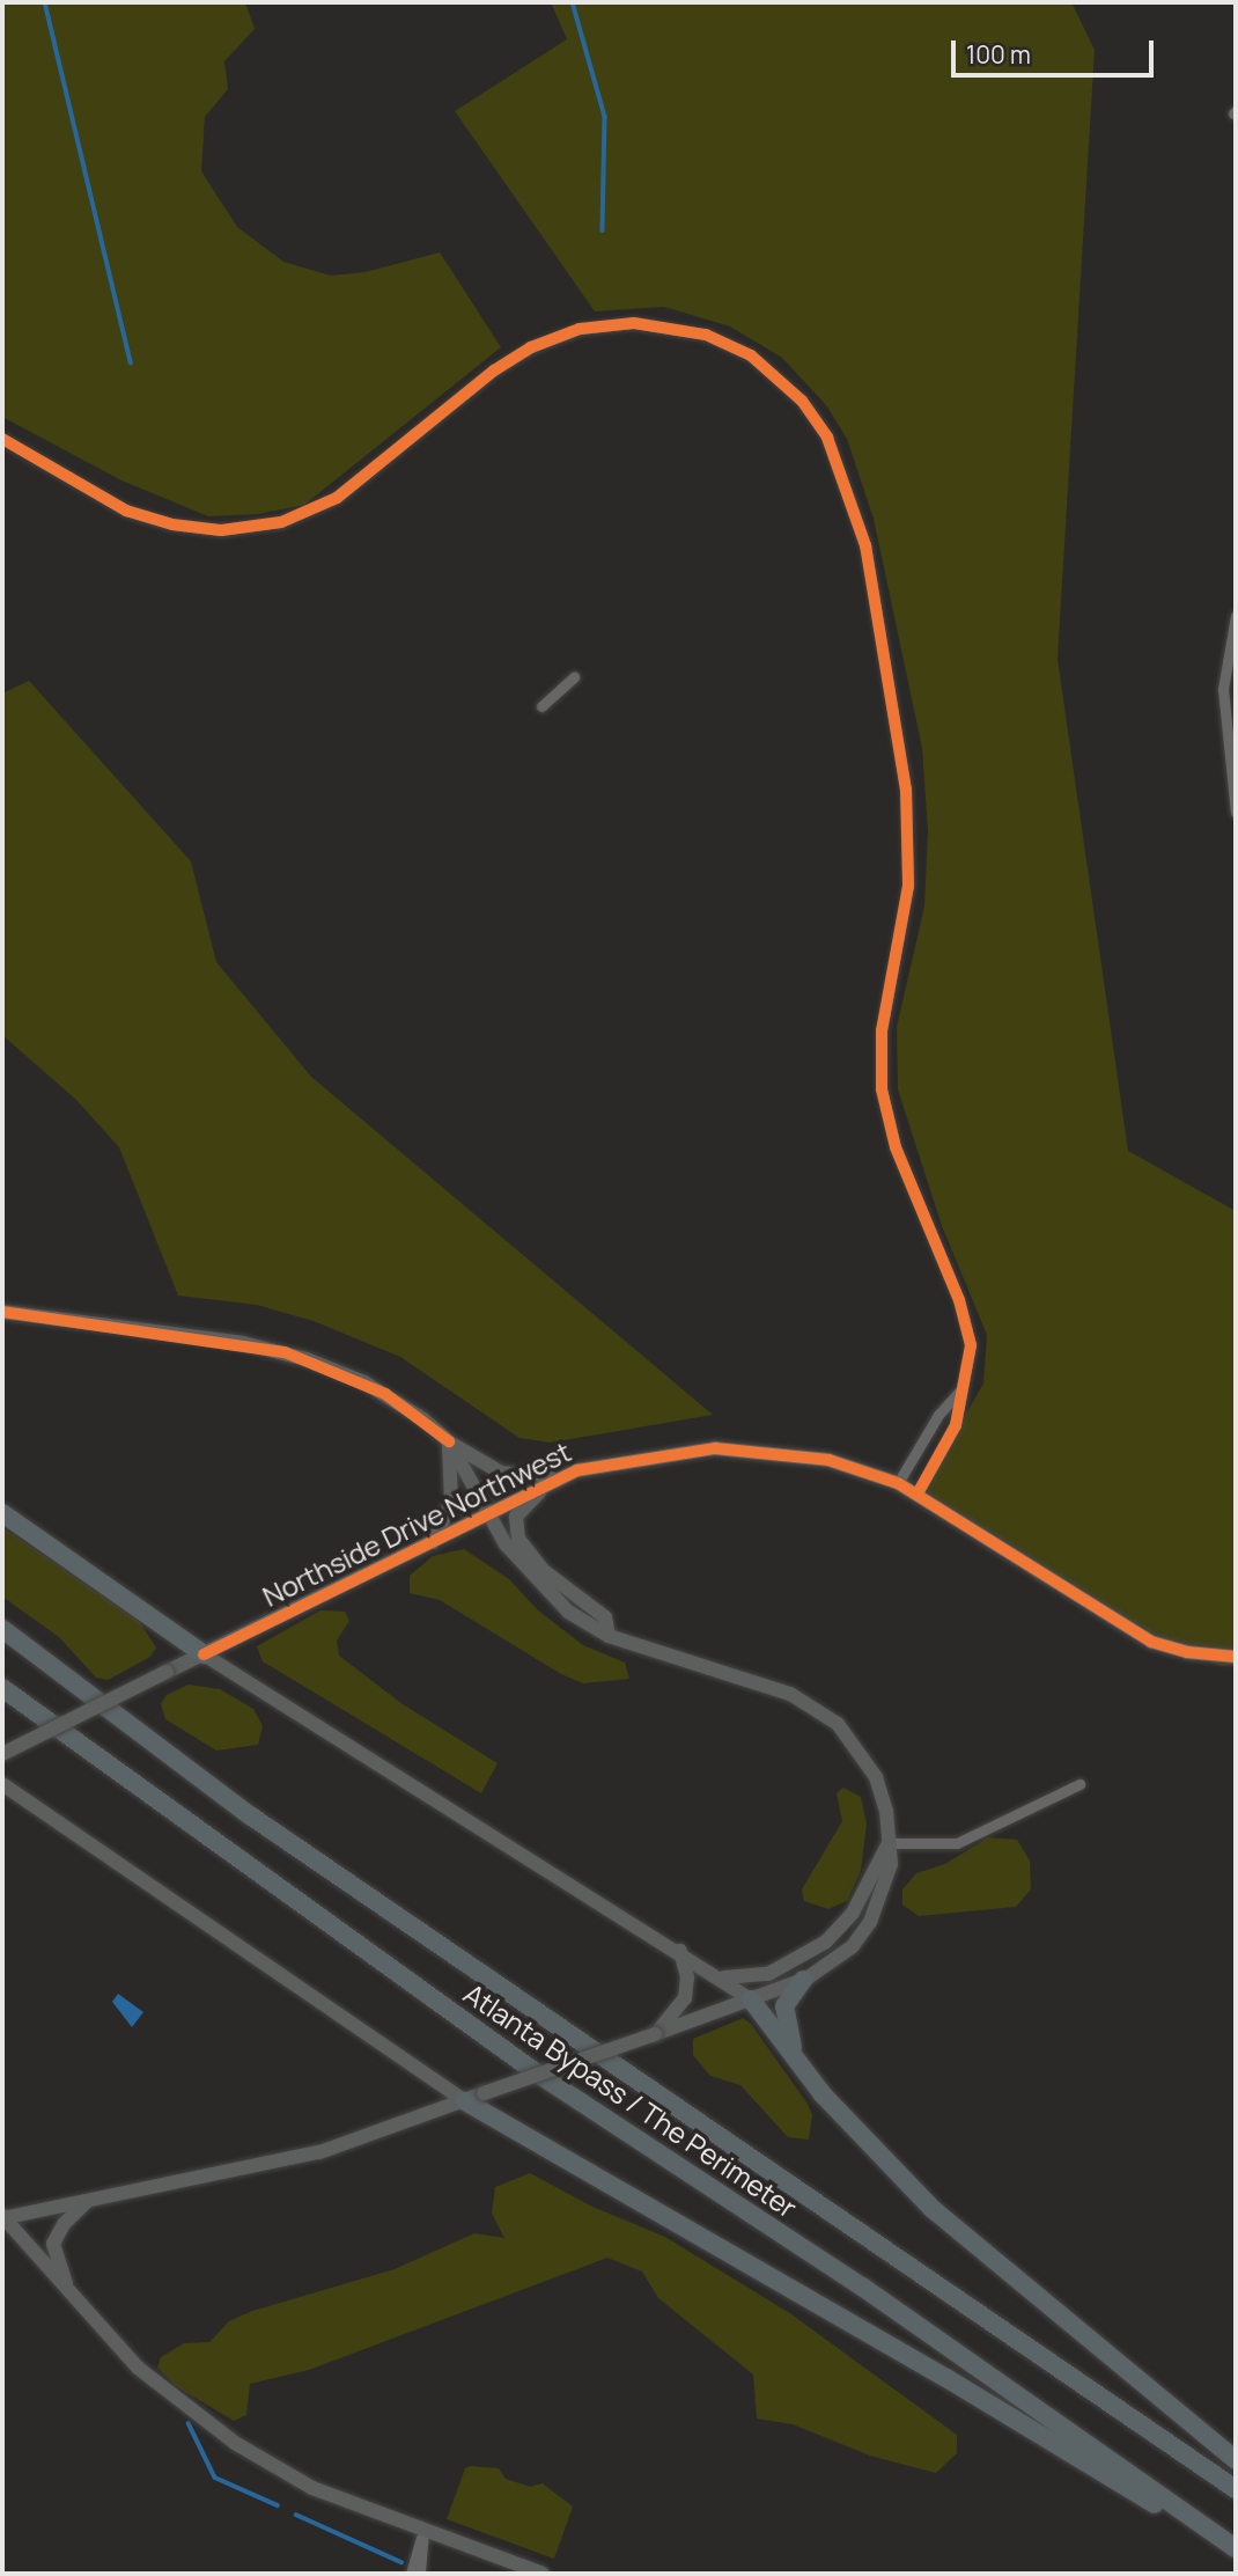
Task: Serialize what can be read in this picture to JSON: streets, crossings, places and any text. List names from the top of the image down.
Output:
{
  "streets": {
    "highway": ["Atlanta Bypass / The Perimeter"],
    "street": ["Northside Drive Northwest"]
  },
  "scale_bar": "100 m"
}
